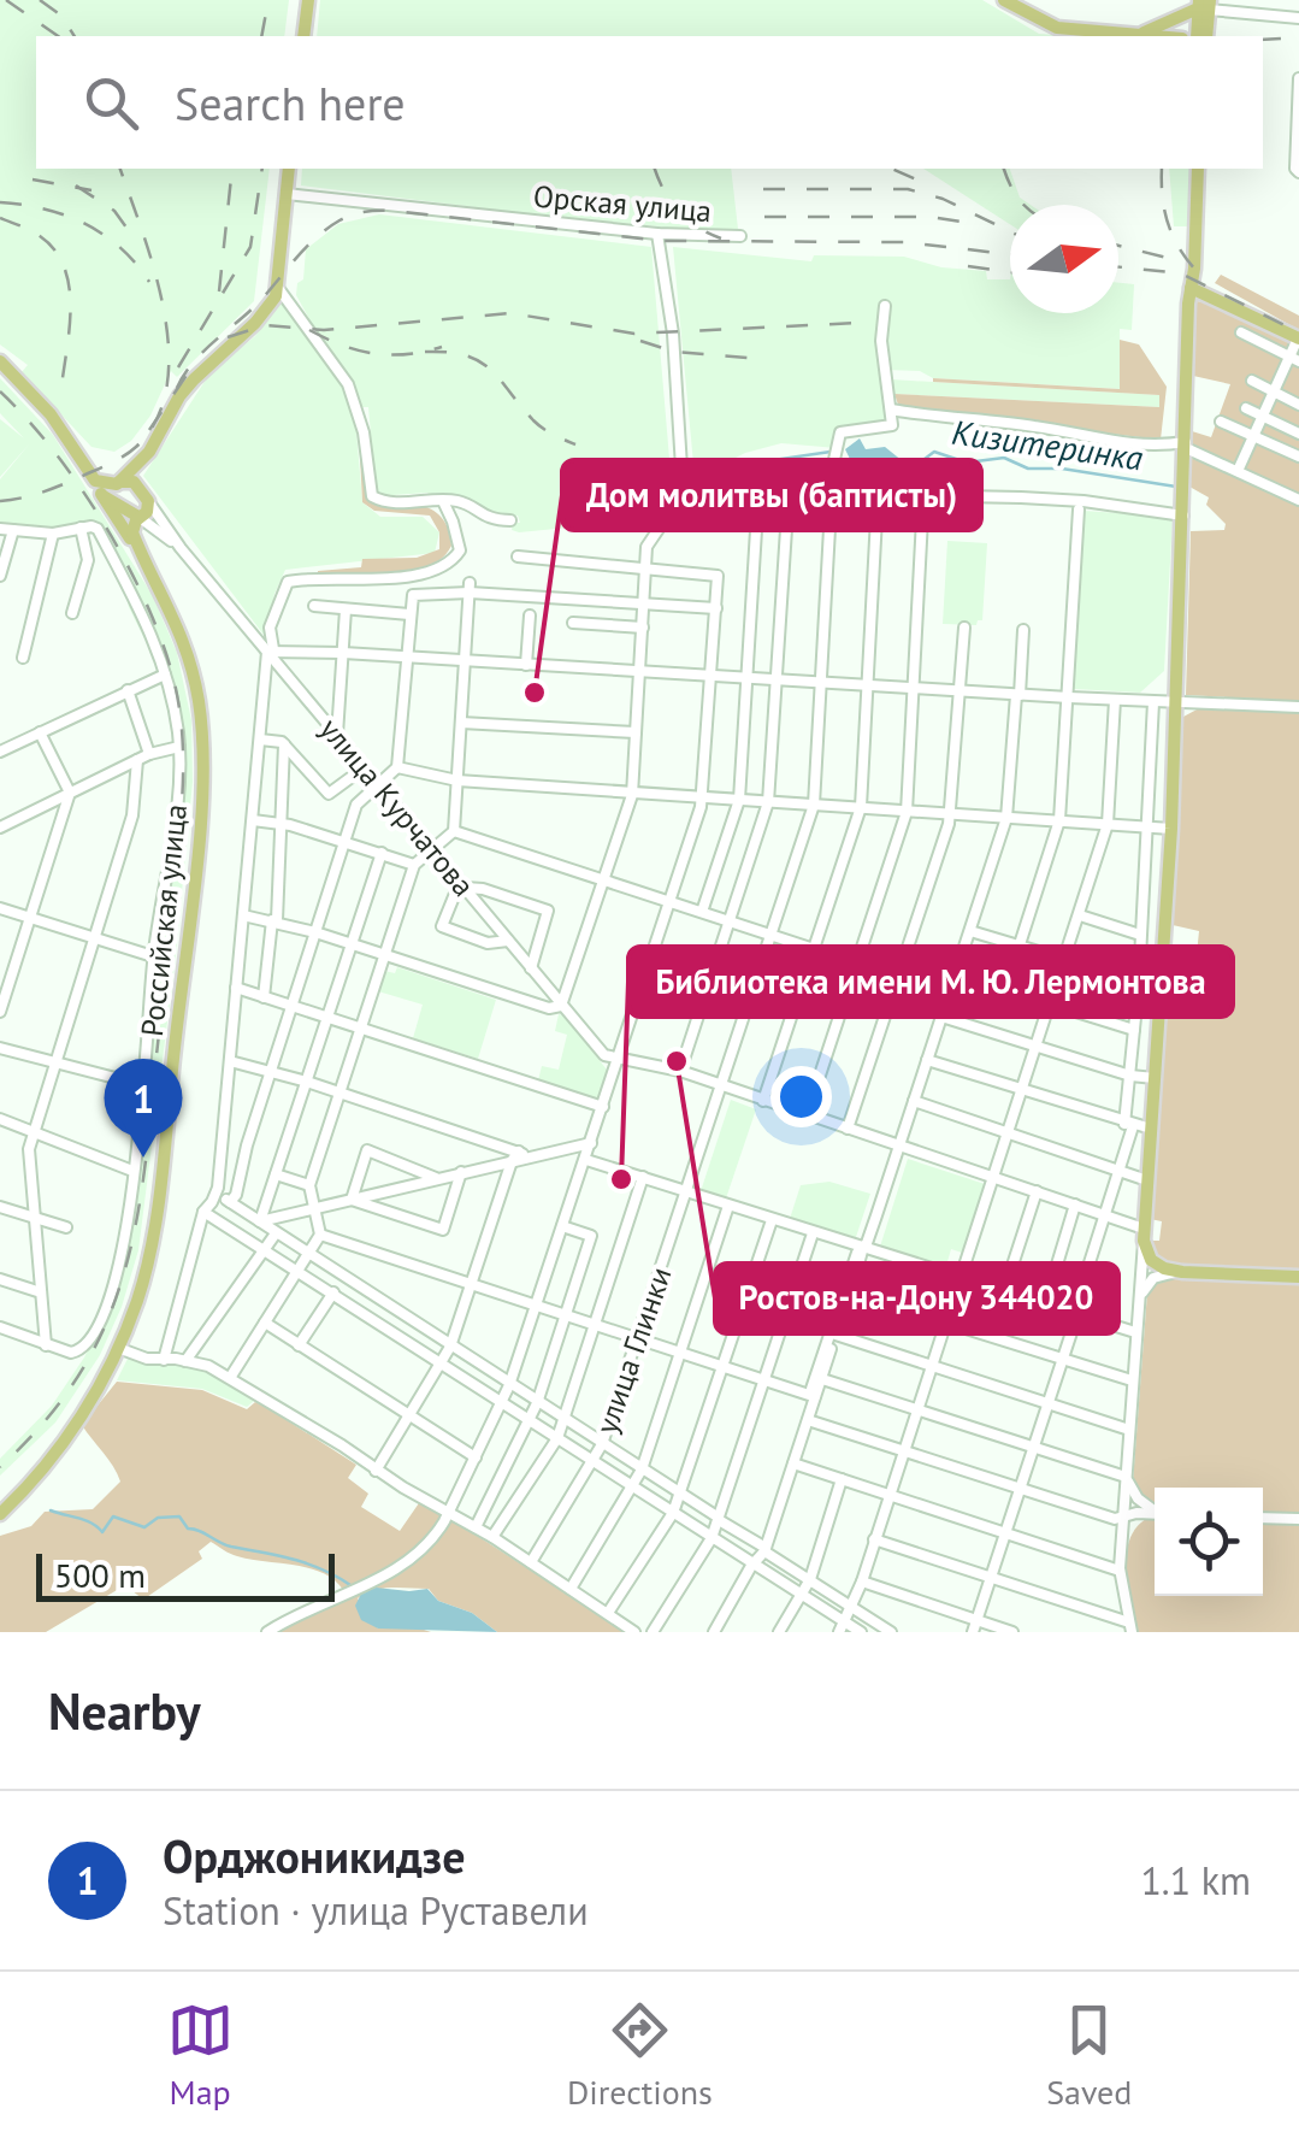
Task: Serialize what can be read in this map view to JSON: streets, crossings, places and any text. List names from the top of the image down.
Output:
{
  "streets": {
    "main road": ["Российская улица"],
    "street": ["Орская улица", "улица Курчатова", "улица Глинки"]
  },
  "crossings": [
    ["улица Курчатова", "Российская улица"]
  ],
  "water": ["Кизитеринка"],
  "places": ["Дом молитвы (баптисты)", "Ростов-на-Дону 344020", "Библиотека имени М. Ю. Лермонтова"],
  "scale_bar": "500 m",
  "north": "right",
  "page": {
    "search": "Search here",
    "pins": "1",
    "scale": "500 m",
    "heading": "Nearby",
    "list": [
      {
        "mark": "1",
        "name": "Орджоникидзе",
        "note": "Station · улица Руставели",
        "value": "1.1 km"
      }
    ],
    "nav": ["Map", "Directions", "Saved"]
  }
}
